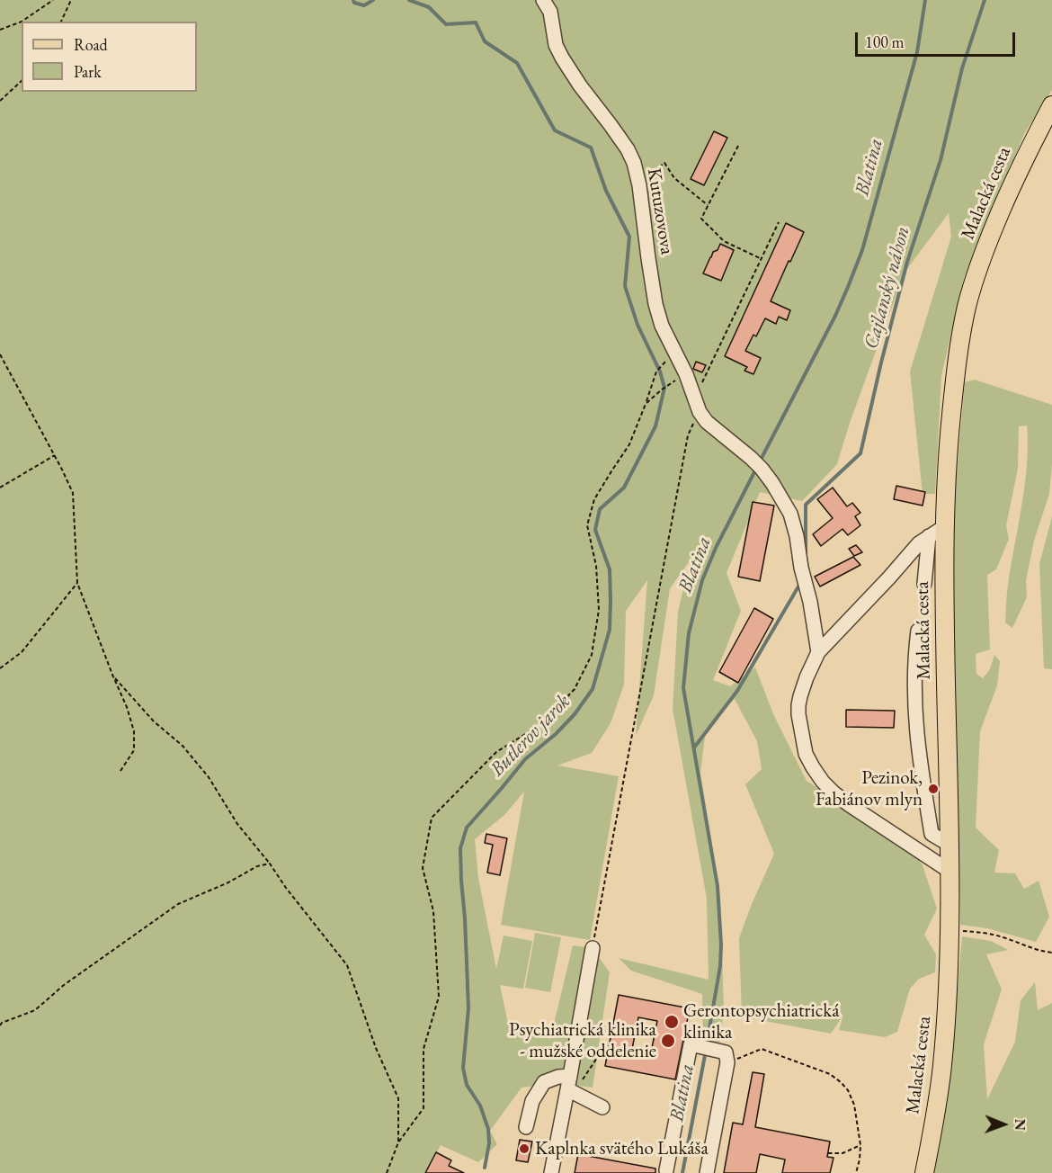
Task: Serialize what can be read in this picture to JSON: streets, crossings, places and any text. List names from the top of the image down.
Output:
{
  "streets": {
    "main road": ["Malacká cesta"],
    "lane": ["Kutuzovova"]
  },
  "water": ["Blatina", "Cajlanský náhon", "Butlerov jarok"],
  "places": [
    "Pezinok, Fabiánov mlyn",
    "Gerontopsychiatrická klinika",
    "Psychiatrická klinika - mužské oddelenie",
    "Kaplnka svätého Lukáša"
  ],
  "legend": ["Road", "Park"],
  "scale_bar": "100 m",
  "north": "right"
}
